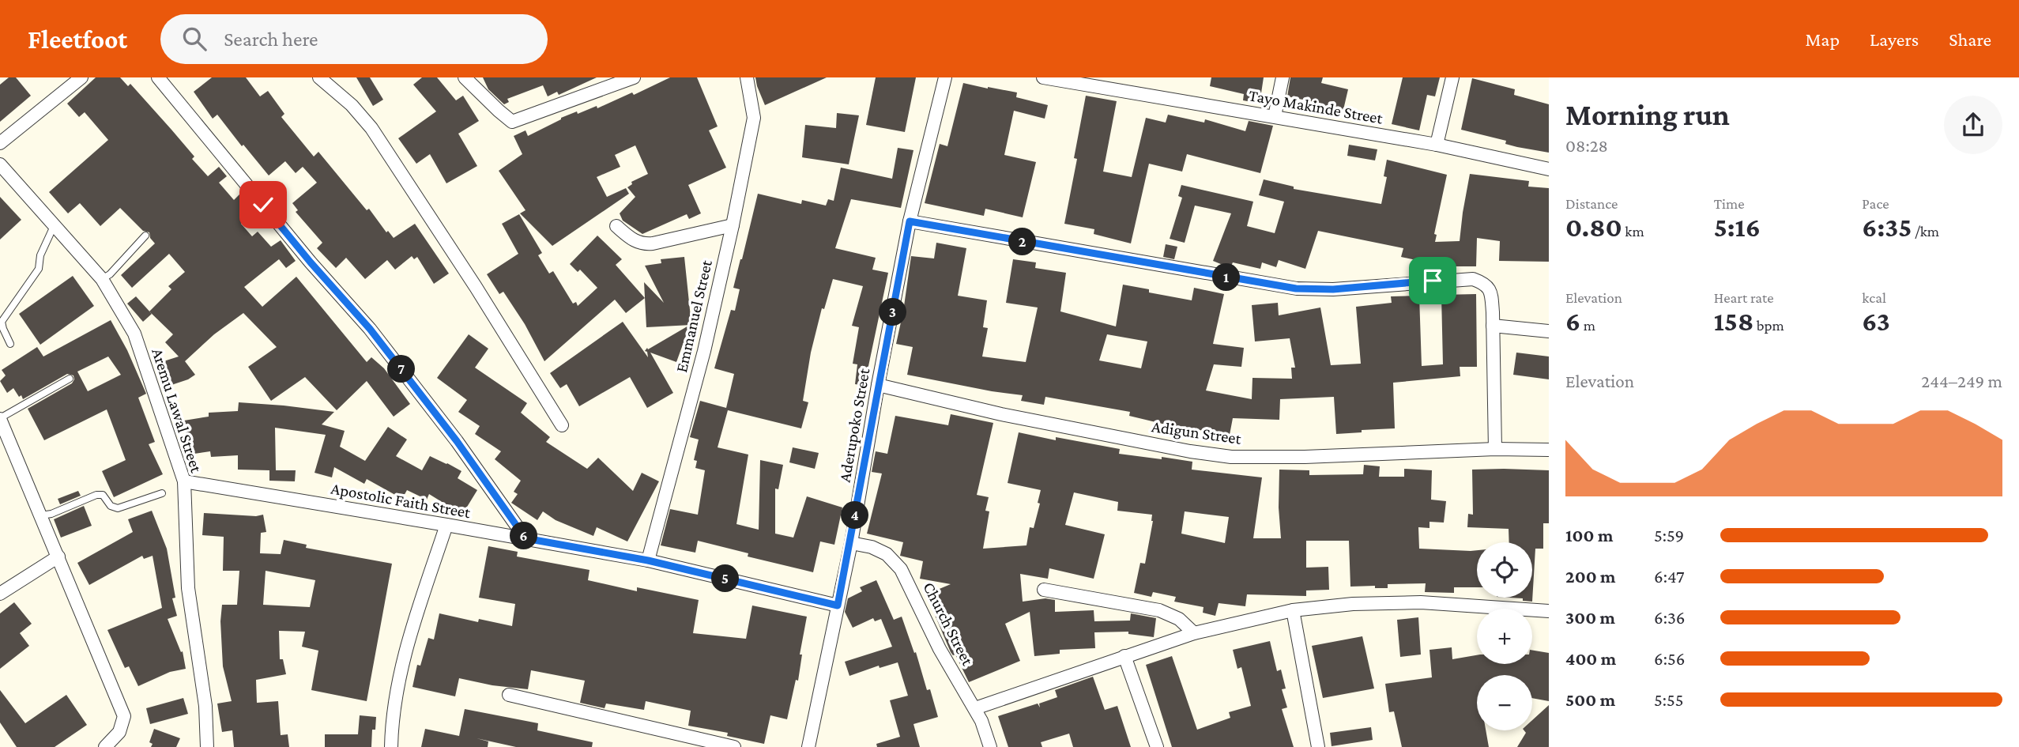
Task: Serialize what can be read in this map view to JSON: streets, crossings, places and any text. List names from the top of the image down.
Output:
{
  "streets": {
    "street": [
      "Tayo Makinde Street",
      "Emmanuel Street",
      "Aremu Lawal Street",
      "Aderupoko Street",
      "Adigun Street",
      "Apostolic Faith Street",
      "Church Street"
    ]
  },
  "crossings": [
    ["Emmanuel Street", "Apostolic Faith Street"],
    ["Aremu Lawal Street", "Apostolic Faith Street"],
    ["Aderupoko Street", "Adigun Street"],
    ["Aderupoko Street", "Apostolic Faith Street"],
    ["Aderupoko Street", "Church Street"]
  ],
  "page": {
    "header": "Fleetfoot",
    "search": "Search here",
    "nav": ["Map", "Layers", "Share"],
    "heading": ["Morning run", "08:28"],
    "stats": [
      ["Distance", "0.80 km"],
      ["Time", "5:16"],
      ["Pace", "6:35 /km"],
      ["Elevation", "6 m"],
      ["Heart rate", "158 bpm"],
      ["kcal", "63"]
    ],
    "pins": [
      "2",
      "1",
      "3",
      "7",
      "4",
      "6",
      "5"
    ],
    "chart": ["Elevation", "244–249 m"],
    "list": [
      {
        "name": "100 m",
        "note": "5:59"
      },
      {
        "name": "200 m",
        "note": "6:47"
      },
      {
        "name": "300 m",
        "note": "6:36"
      },
      {
        "name": "400 m",
        "note": "6:56"
      },
      {
        "name": "500 m",
        "note": "5:55"
      }
    ],
    "map_buttons": ["+", "−"]
  }
}
